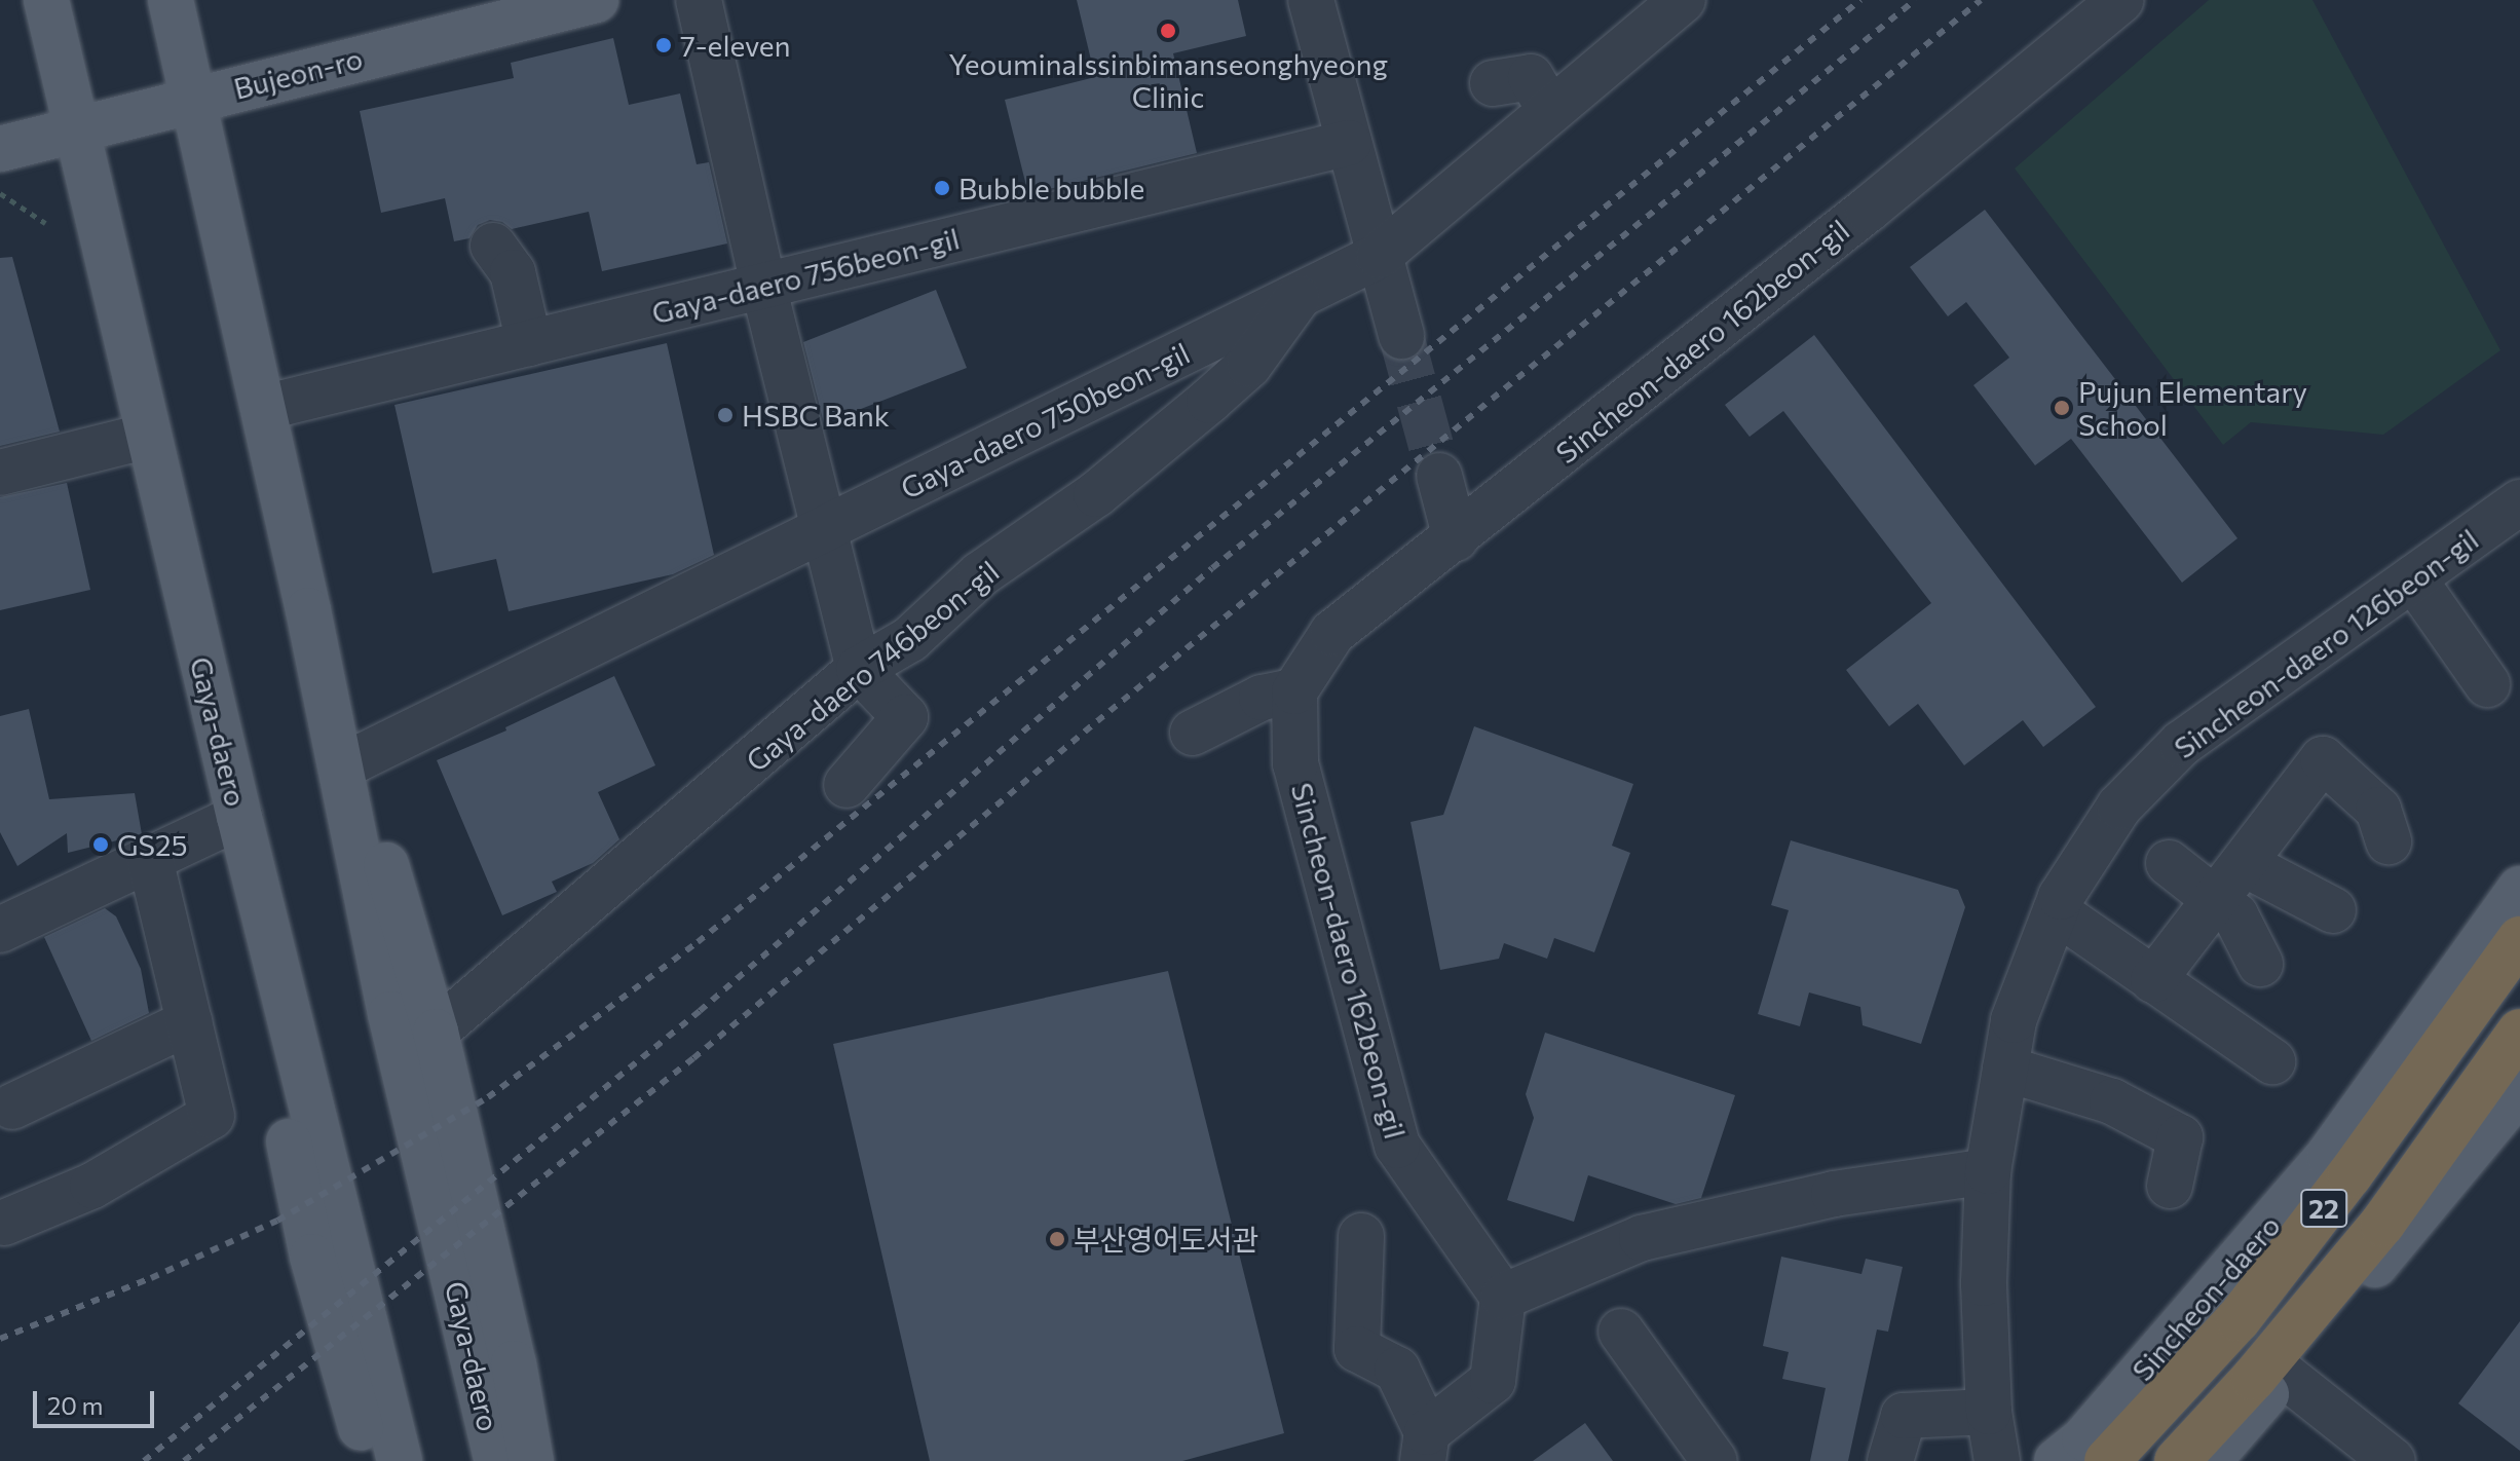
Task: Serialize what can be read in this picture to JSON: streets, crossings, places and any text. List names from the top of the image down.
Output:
{
  "streets": {
    "highway": ["22"],
    "main road": ["Bujeon-ro", "Gaya-daero", "Sincheon-daero"],
    "street": [
      "Gaya-daero 756beon-gil",
      "Sincheon-daero 162beon-gil",
      "Gaya-daero 750beon-gil",
      "Sincheon-daero 126beon-gil",
      "Gaya-daero 746beon-gil"
    ]
  },
  "crossings": [
    ["Bujeon-ro", "Gaya-daero"],
    ["Gaya-daero 756beon-gil", "Gaya-daero"],
    ["Gaya-daero 750beon-gil", "Gaya-daero 746beon-gil"]
  ],
  "places": [
    "Yeouminalssinbimanseonghyeong Clinic",
    "7-eleven",
    "Bubble bubble",
    "Pujun Elementary School",
    "HSBC Bank",
    "GS25",
    "부산영어도서관"
  ],
  "scale_bar": "20 m"
}
